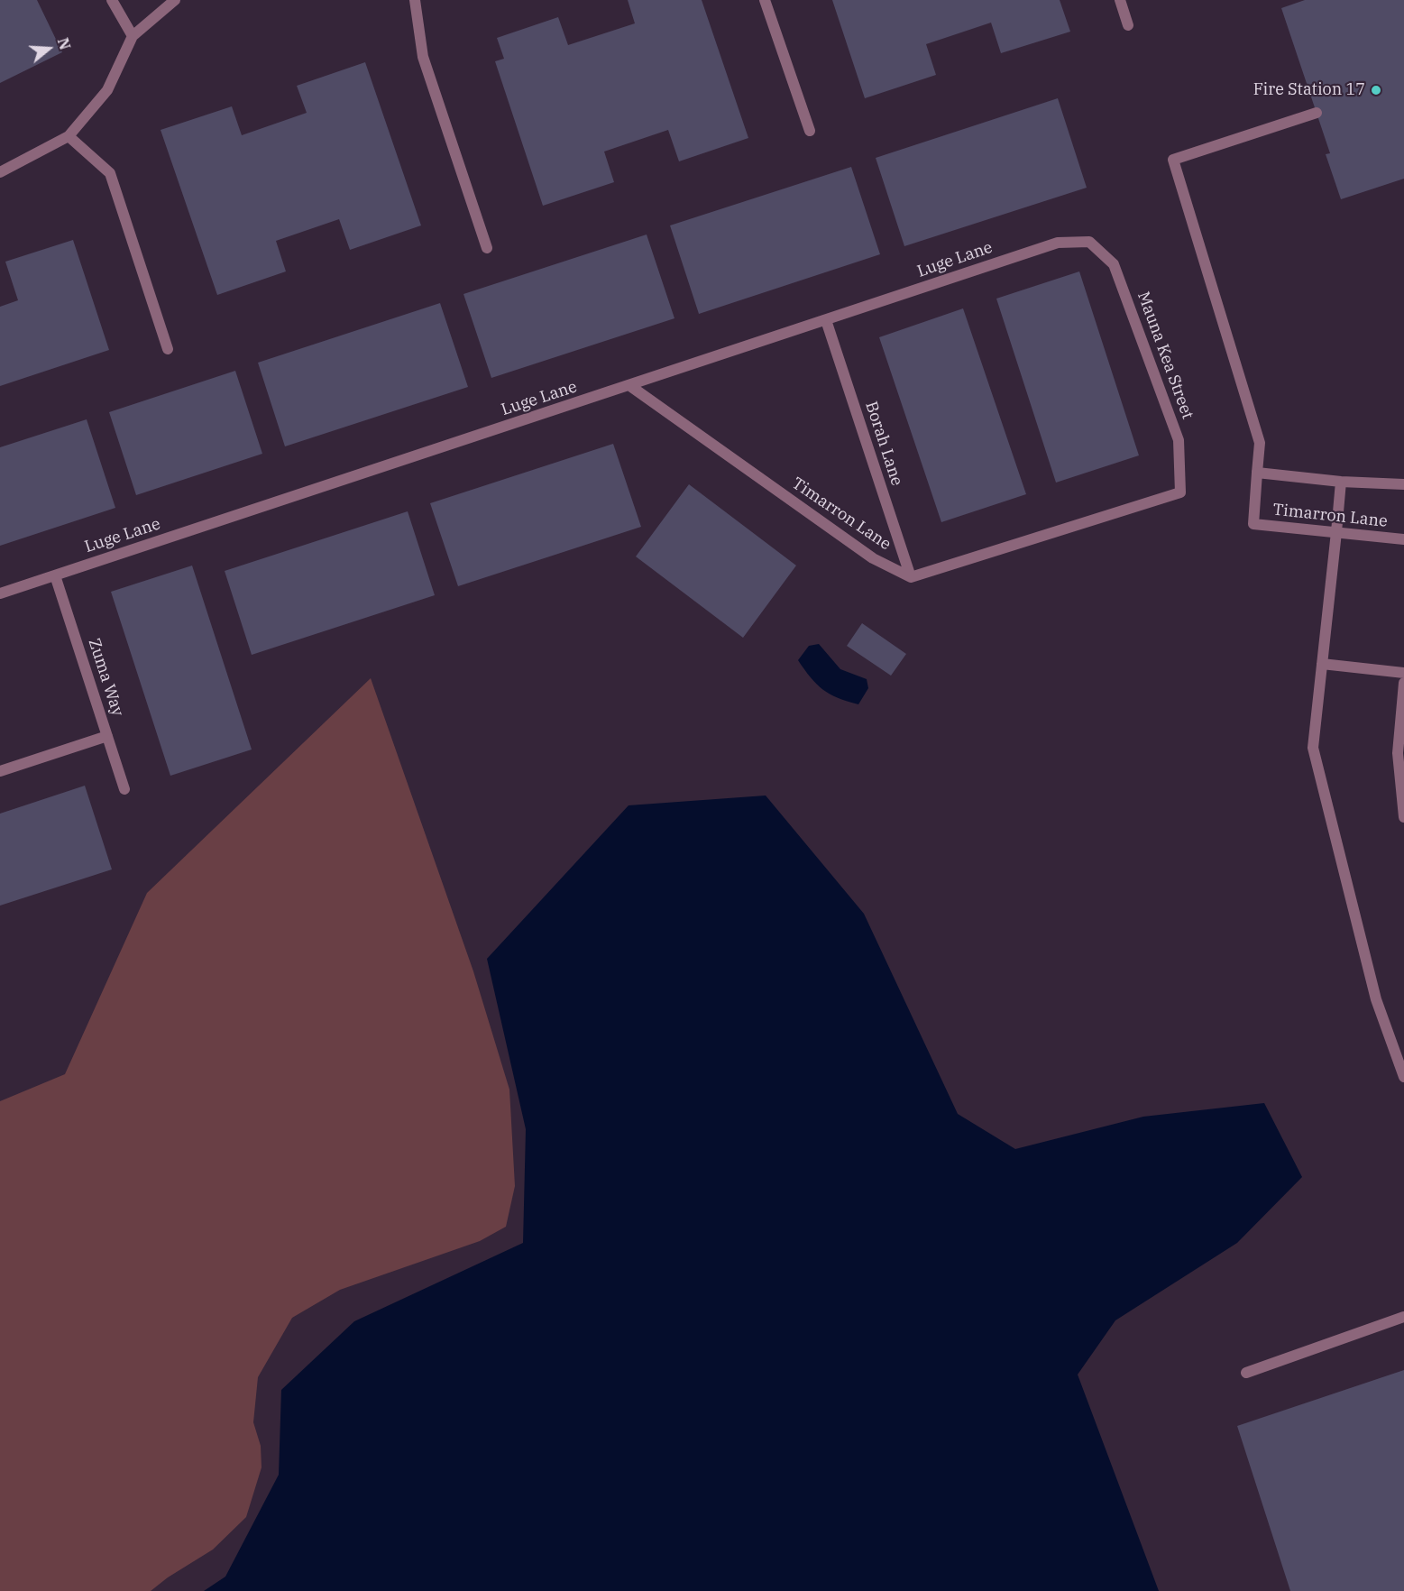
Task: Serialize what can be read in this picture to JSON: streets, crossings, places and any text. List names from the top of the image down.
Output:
{
  "streets": {
    "street": [
      "Luge Lane",
      "Mauna Kea Street",
      "Borah Lane",
      "Timarron Lane",
      "Zuma Way"
    ]
  },
  "crossings": [
    ["Luge Lane", "Mauna Kea Street"],
    ["Luge Lane", "Borah Lane"],
    ["Luge Lane", "Timarron Lane"],
    ["Luge Lane", "Zuma Way"],
    ["Mauna Kea Street", "Borah Lane"],
    ["Mauna Kea Street", "Timarron Lane"],
    ["Borah Lane", "Timarron Lane"]
  ],
  "places": ["Fire Station 17"],
  "north": "right"
}
